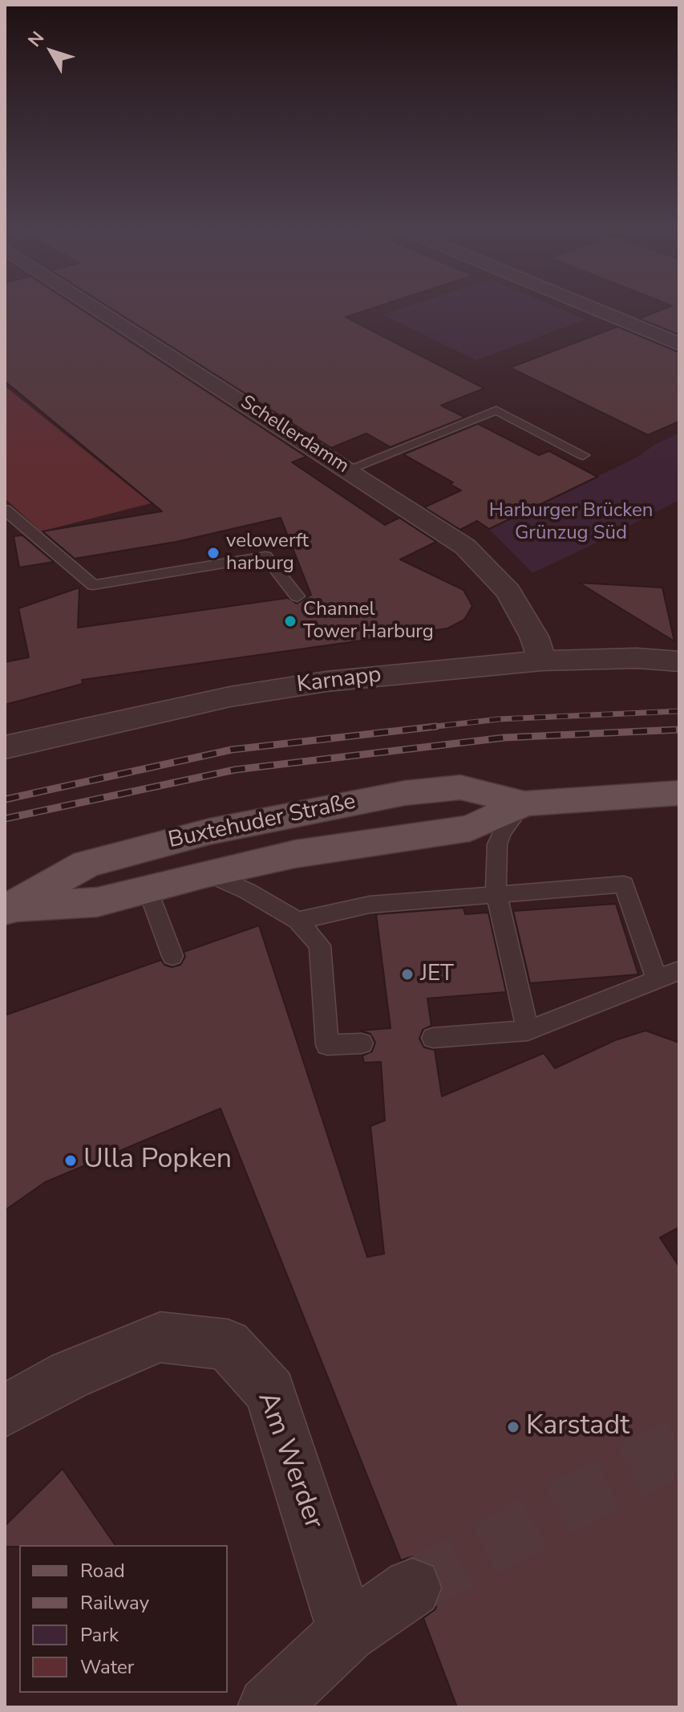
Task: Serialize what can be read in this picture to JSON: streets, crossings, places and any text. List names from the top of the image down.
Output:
{
  "streets": {
    "main road": ["Buxtehuder Straße"],
    "street": ["Schellerdamm", "Karnapp", "Am Werder"]
  },
  "crossings": [
    ["Schellerdamm", "Karnapp"]
  ],
  "parks": ["Harburger Brücken Grünzug Süd"],
  "places": [
    "velowerft harburg",
    "Channel Tower Harburg",
    "JET",
    "Ulla Popken",
    "Karstadt"
  ],
  "legend": [
    "Road",
    "Railway",
    "Park",
    "Water"
  ],
  "north": "top left"
}
